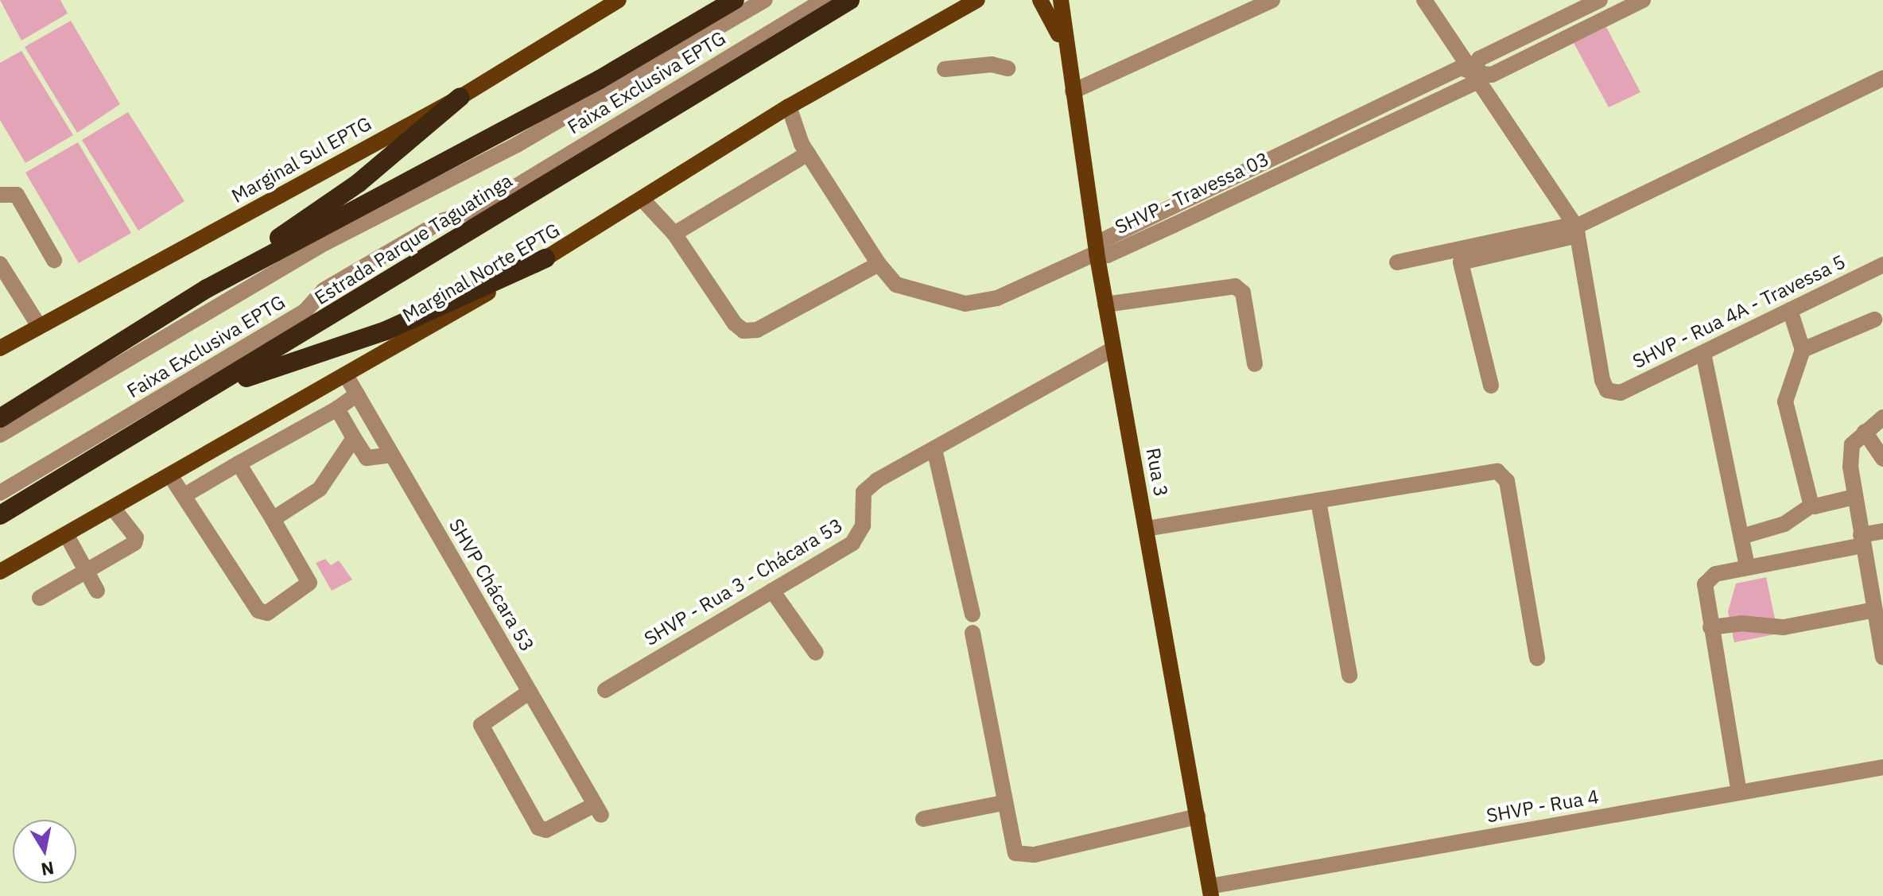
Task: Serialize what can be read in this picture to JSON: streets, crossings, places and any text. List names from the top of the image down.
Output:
{
  "streets": {
    "highway": ["Estrada Parque Taguatinga"],
    "main road": ["Marginal Sul EPTG", "Marginal Norte EPTG", "Rua 3"],
    "street": [
      "Faixa Exclusiva EPTG",
      "SHVP - Travessa 03",
      "SHVP - Rua 4A - Travessa 5",
      "SHVP - Rua 3 - Chácara 53",
      "SHVP Chácara 53",
      "SHVP - Rua 4"
    ]
  },
  "crossings": [
    ["SHVP - Travessa 03", "Rua 3"],
    ["Marginal Norte EPTG", "SHVP Chácara 53"],
    ["Rua 3", "SHVP - Rua 3 - Chácara 53"],
    ["Rua 3", "SHVP - Rua 4"]
  ],
  "north": "bottom"
}
